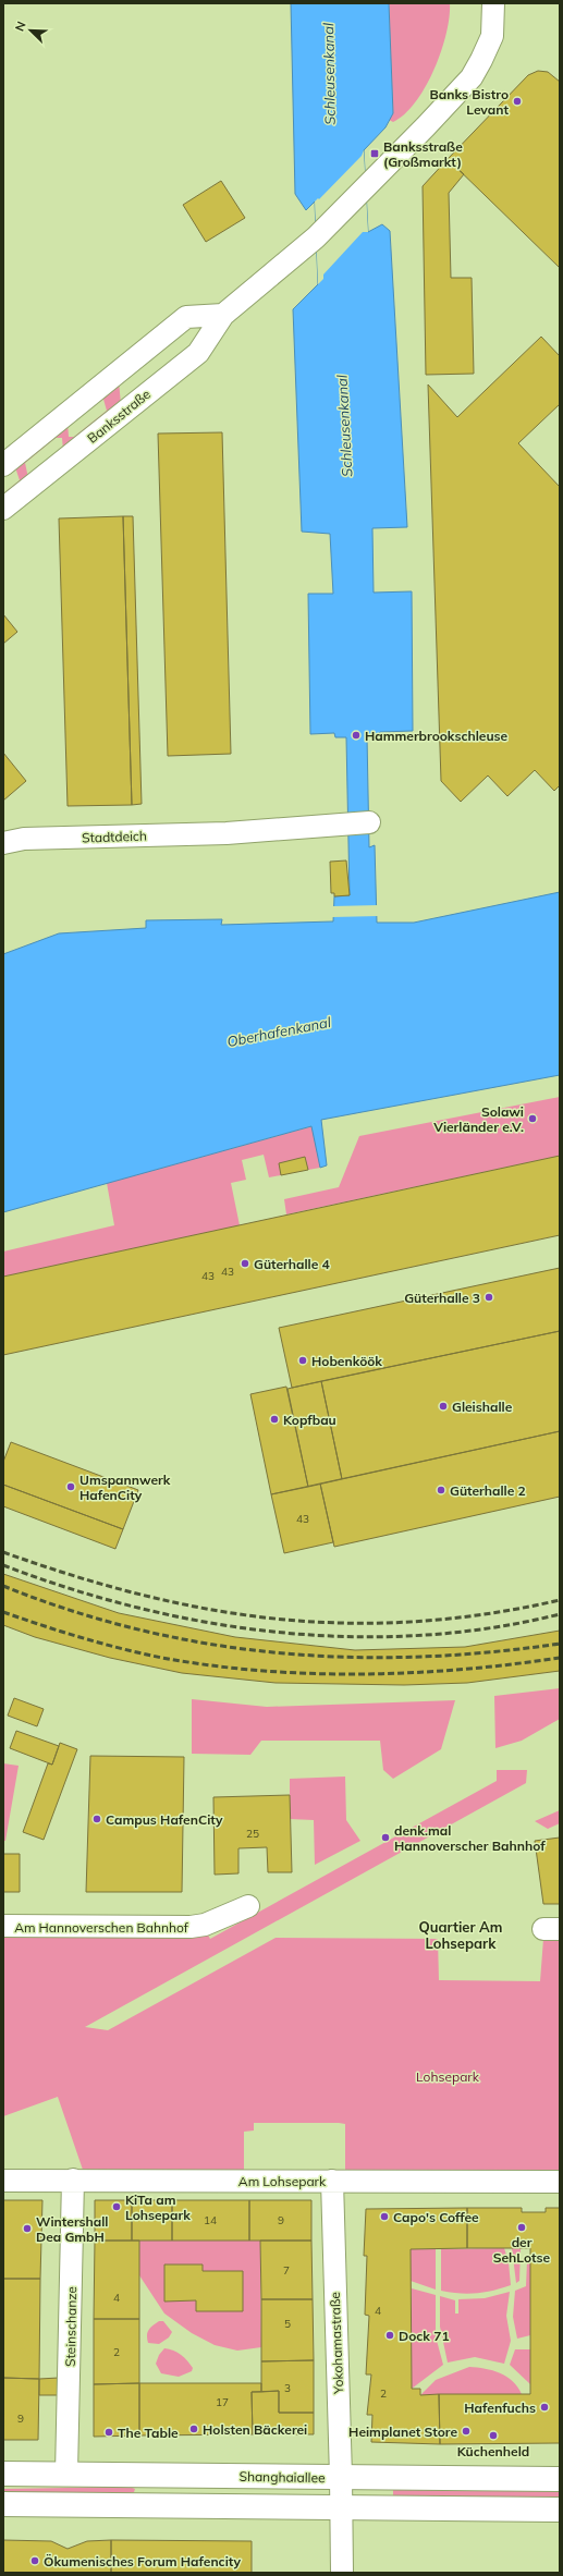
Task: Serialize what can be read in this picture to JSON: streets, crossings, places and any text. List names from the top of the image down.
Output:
{
  "streets": {
    "main road": ["Shanghaiallee"],
    "street": [
      "Banksstraße",
      "Stadtdeich",
      "Am Hannoverschen Bahnhof",
      "Am Lohsepark",
      "Steinschanze",
      "Yokohamastraße"
    ]
  },
  "crossings": [
    ["Am Lohsepark", "Steinschanze"],
    ["Am Lohsepark", "Yokohamastraße"],
    ["Steinschanze", "Shanghaiallee"],
    ["Yokohamastraße", "Shanghaiallee"]
  ],
  "districts": ["Quartier Am Lohsepark"],
  "water": ["Schleusenkanal", "Oberhafenkanal"],
  "parks": ["Lohsepark"],
  "places": {
    "other": [
      "Banks Bistro Levant",
      "Hammerbrookschleuse",
      "Solawi Vierländer e.V.",
      "Güterhalle 4",
      "Güterhalle 3",
      "Hobenköök",
      "Gleishalle",
      "Kopfbau",
      "Umspannwerk HafenCity",
      "Güterhalle 2",
      "Campus HafenCity",
      "denk.mal Hannoverscher Bahnhof",
      "KiTa am Lohsepark",
      "Capo's Coffee",
      "der SehLotse",
      "Wintershall Dea GmbH",
      "Dock 71",
      "Hafenfuchs",
      "Holsten Bäckerei",
      "Heimplanet Store",
      "The Table",
      "Küchenheld",
      "Ökumenisches Forum Hafencity"
    ],
    "transit": ["Banksstraße (Großmarkt)"]
  },
  "house_numbers": [
    "43",
    "43",
    "43",
    "25",
    "14",
    "9",
    "7",
    "4",
    "4",
    "5",
    "2",
    "3",
    "2",
    "17",
    "9"
  ],
  "north": "top left"
}
